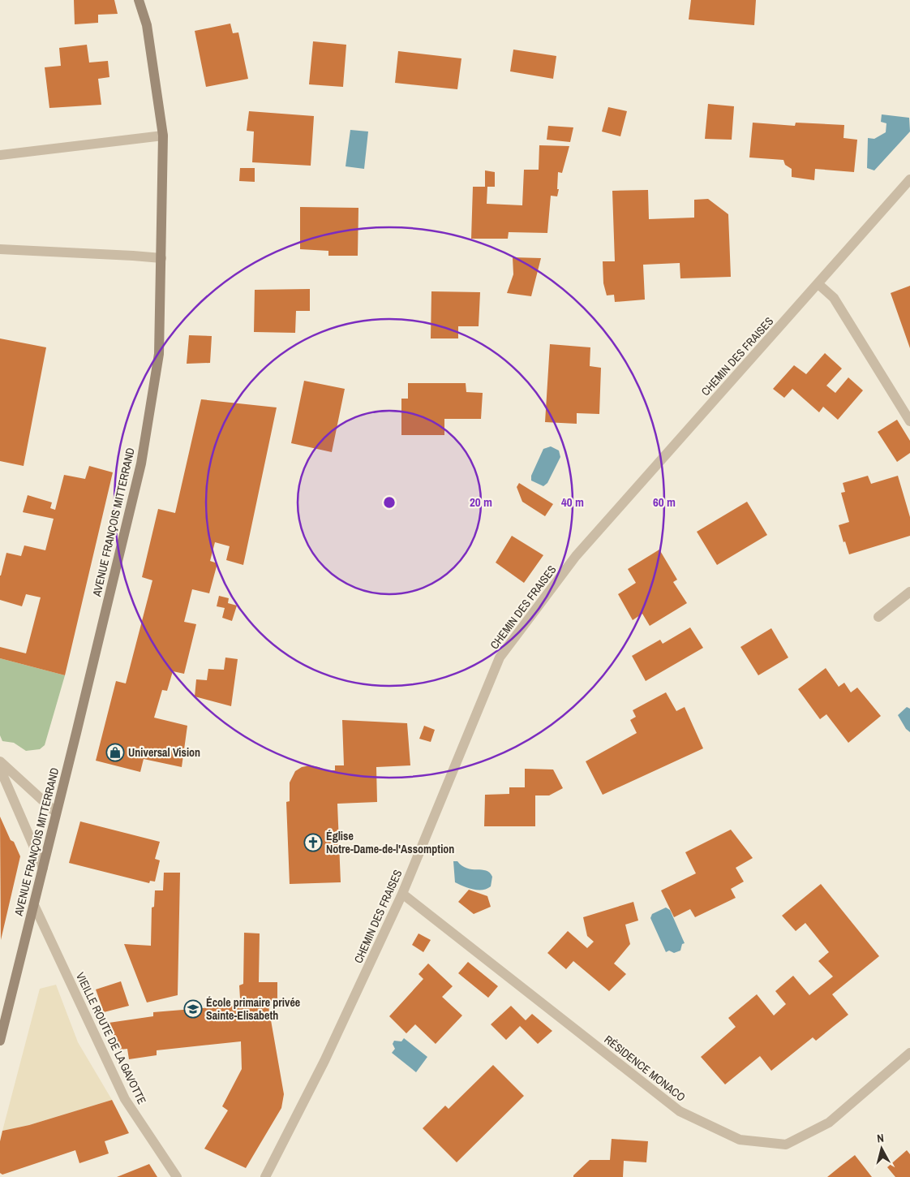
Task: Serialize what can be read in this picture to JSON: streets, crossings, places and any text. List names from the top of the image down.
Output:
{
  "streets": {
    "main road": ["AVENUE FRANÇOIS MITTERRAND"],
    "street": ["CHEMIN DES FRAISES", "VIEILLE ROUTE DE LA GAVOTTE", "RÉSIDENCE MONACO"]
  },
  "crossings": [
    ["CHEMIN DES FRAISES", "RÉSIDENCE MONACO"],
    ["AVENUE FRANÇOIS MITTERRAND", "VIEILLE ROUTE DE LA GAVOTTE"]
  ],
  "places": {
    "shop": ["Universal Vision"],
    "church": ["Église Notre-Dame-de-l'Assomption"],
    "school or university": ["École primaire privée Sainte-Elisabeth"]
  },
  "north": "top",
  "rings": ["20 m", "40 m", "60 m"]
}
